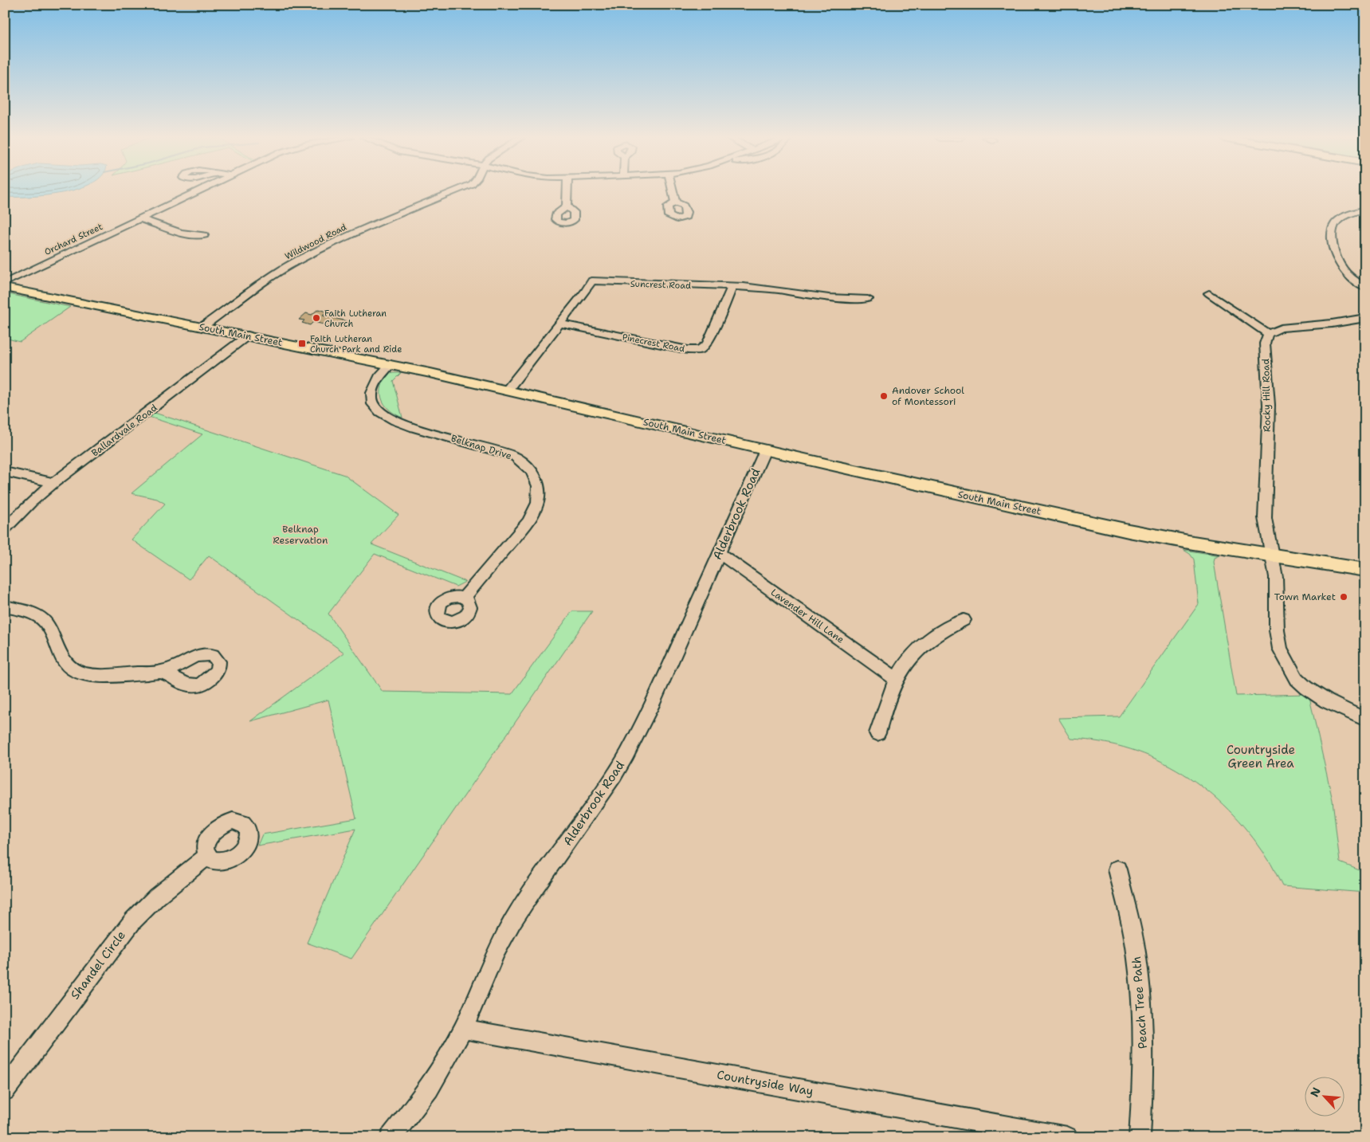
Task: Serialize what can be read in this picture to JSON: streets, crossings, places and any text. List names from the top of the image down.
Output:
{
  "streets": {
    "main road": ["South Main Street"],
    "street": [
      "Orchard Street",
      "Wildwood Road",
      "Suncrest Road",
      "Pinecrest Road",
      "Rocky Hill Road",
      "Ballardvale Road",
      "Belknap Drive",
      "Alderbrook Road",
      "Lavender Hill Lane",
      "Shandel Circle",
      "Peach Tree Path",
      "Countryside Way"
    ]
  },
  "crossings": [
    ["Wildwood Road", "South Main Street"],
    ["Suncrest Road", "South Main Street"],
    ["Suncrest Road", "Pinecrest Road"],
    ["South Main Street", "Rocky Hill Road"],
    ["South Main Street", "Ballardvale Road"],
    ["South Main Street", "Belknap Drive"],
    ["South Main Street", "Alderbrook Road"],
    ["Alderbrook Road", "Lavender Hill Lane"],
    ["Alderbrook Road", "Countryside Way"]
  ],
  "parks": ["Belknap Reservation", "Countryside Green Area"],
  "places": {
    "other": ["Faith Lutheran Church", "Andover School of Montessori", "Town Market"],
    "transit": ["Faith Lutheran Church Park and Ride"]
  },
  "north": "top left"
}
